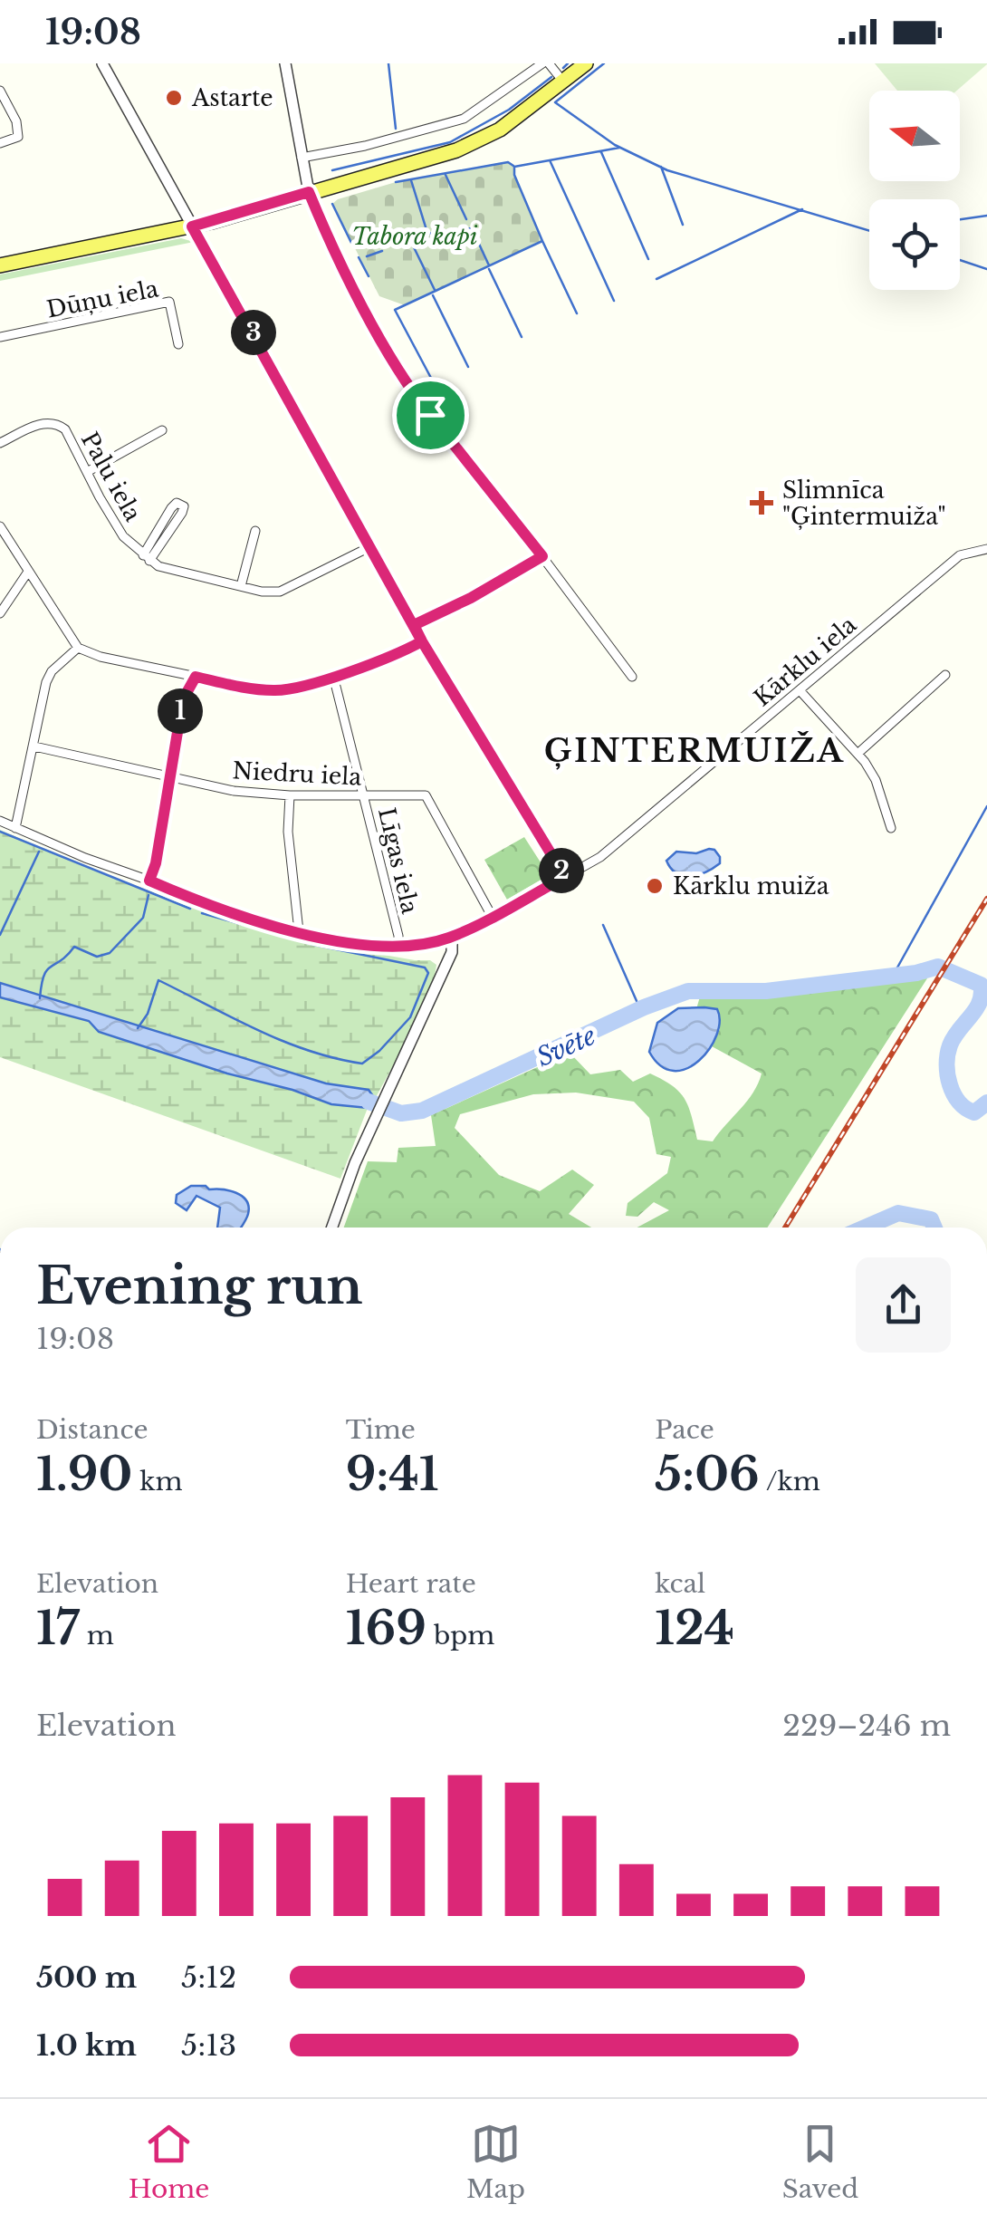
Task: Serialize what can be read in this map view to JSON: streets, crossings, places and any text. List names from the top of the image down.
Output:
{
  "streets": {
    "street": [
      "Dūņu iela",
      "Palu iela",
      "Kārklu iela",
      "Niedru iela",
      "Līgas iela"
    ]
  },
  "crossings": [
    ["Niedru iela", "Līgas iela"]
  ],
  "districts": ["ĢINTERMUIŽA"],
  "water": ["Svēte"],
  "parks": ["Tabora kapi"],
  "places": {
    "other": ["Astarte", "Kārklu muiža"],
    "health": ["Slimnīca \"Ģintermuiža\""]
  },
  "north": "left",
  "page": {
    "status": "19:08",
    "pins": ["3", "1", "2"],
    "heading": ["Evening run", "19:08"],
    "stats": [
      ["Distance", "1.90 km"],
      ["Time", "9:41"],
      ["Pace", "5:06 /km"],
      ["Elevation", "17 m"],
      ["Heart rate", "169 bpm"],
      ["kcal", "124"]
    ],
    "chart": ["Elevation", "229–246 m"],
    "list": [
      {
        "name": "500 m",
        "note": "5:12"
      },
      {
        "name": "1.0 km",
        "note": "5:13"
      }
    ],
    "tabs": ["Home", "Map", "Saved"]
  }
}
